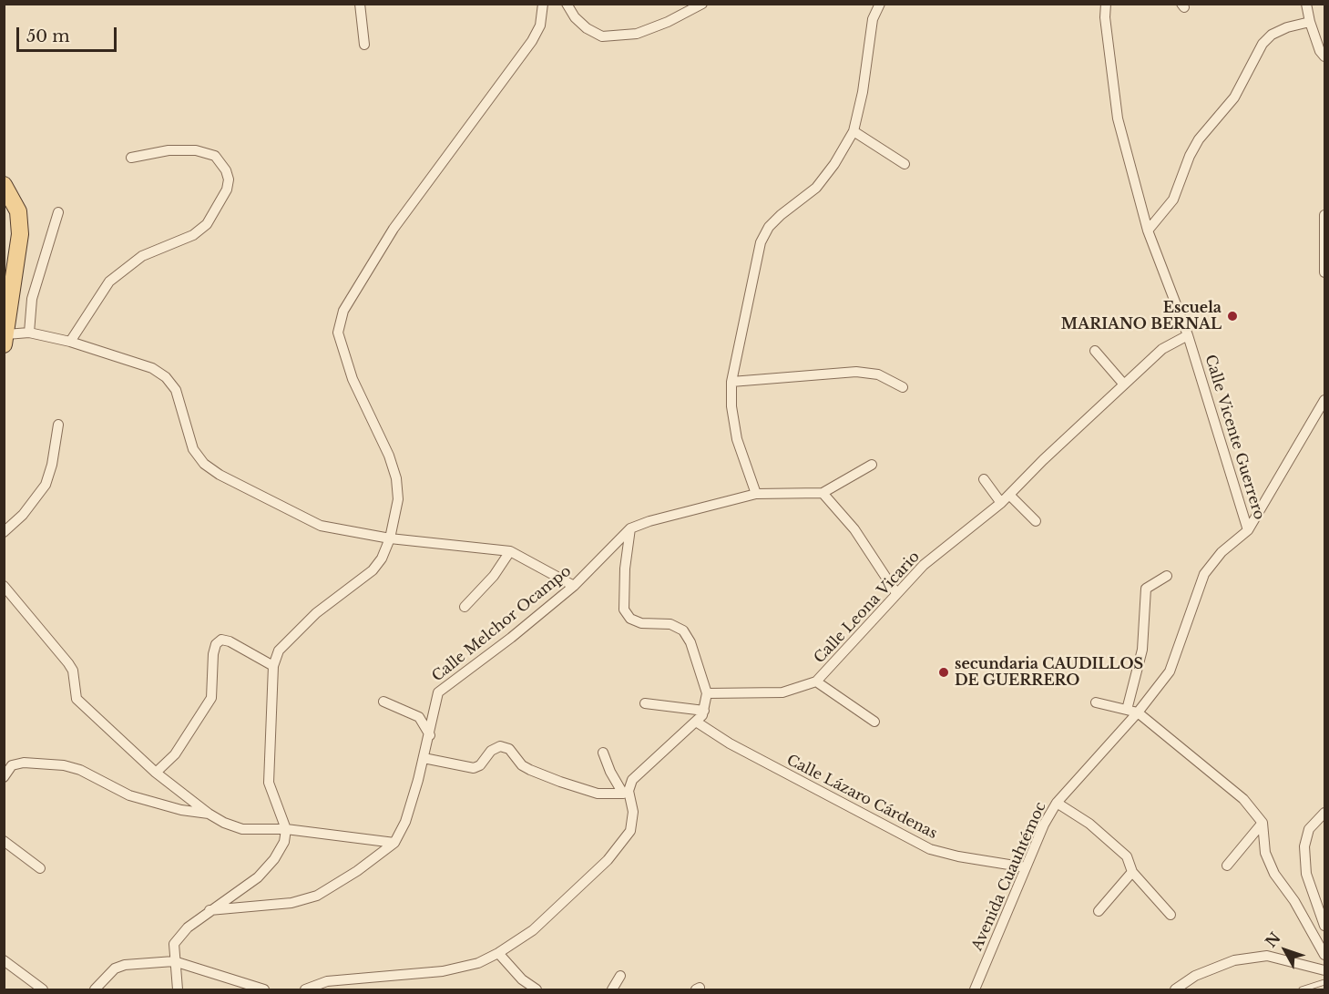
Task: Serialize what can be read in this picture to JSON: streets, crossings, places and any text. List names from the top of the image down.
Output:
{
  "streets": {
    "street": [
      "Calle Vicente Guerrero",
      "Calle Leona Vicario",
      "Calle Melchor Ocampo",
      "Calle Lázaro Cárdenas",
      "Avenida Cuauhtémoc"
    ]
  },
  "crossings": [
    ["Calle Vicente Guerrero", "Calle Leona Vicario"],
    ["Calle Vicente Guerrero", "Avenida Cuauhtémoc"],
    ["Calle Lázaro Cárdenas", "Avenida Cuauhtémoc"]
  ],
  "places": ["Escuela MARIANO BERNAL", "secundaria CAUDILLOS DE GUERRERO"],
  "scale_bar": "50 m",
  "north": "top left"
}
